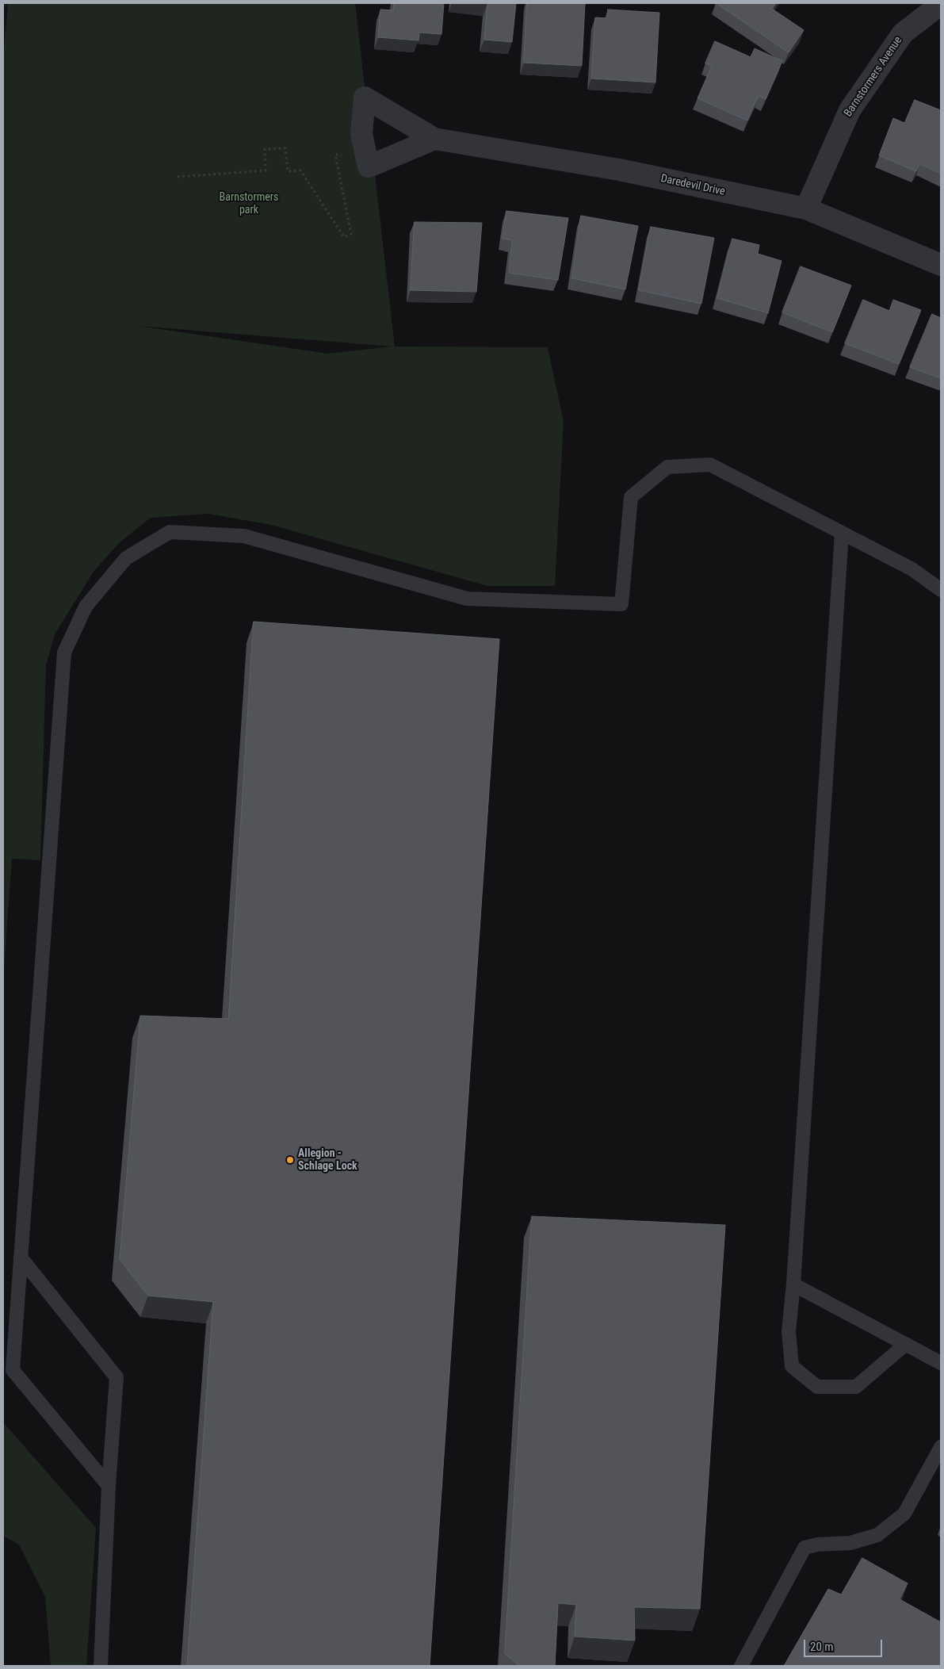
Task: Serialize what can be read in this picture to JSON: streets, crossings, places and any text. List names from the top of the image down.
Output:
{
  "streets": {
    "street": ["Barnstormers Avenue", "Daredevil Drive"]
  },
  "crossings": [
    ["Barnstormers Avenue", "Daredevil Drive"]
  ],
  "parks": ["Barnstormers park"],
  "places": ["Allegion - Schlage Lock"],
  "scale_bar": "20 m"
}
